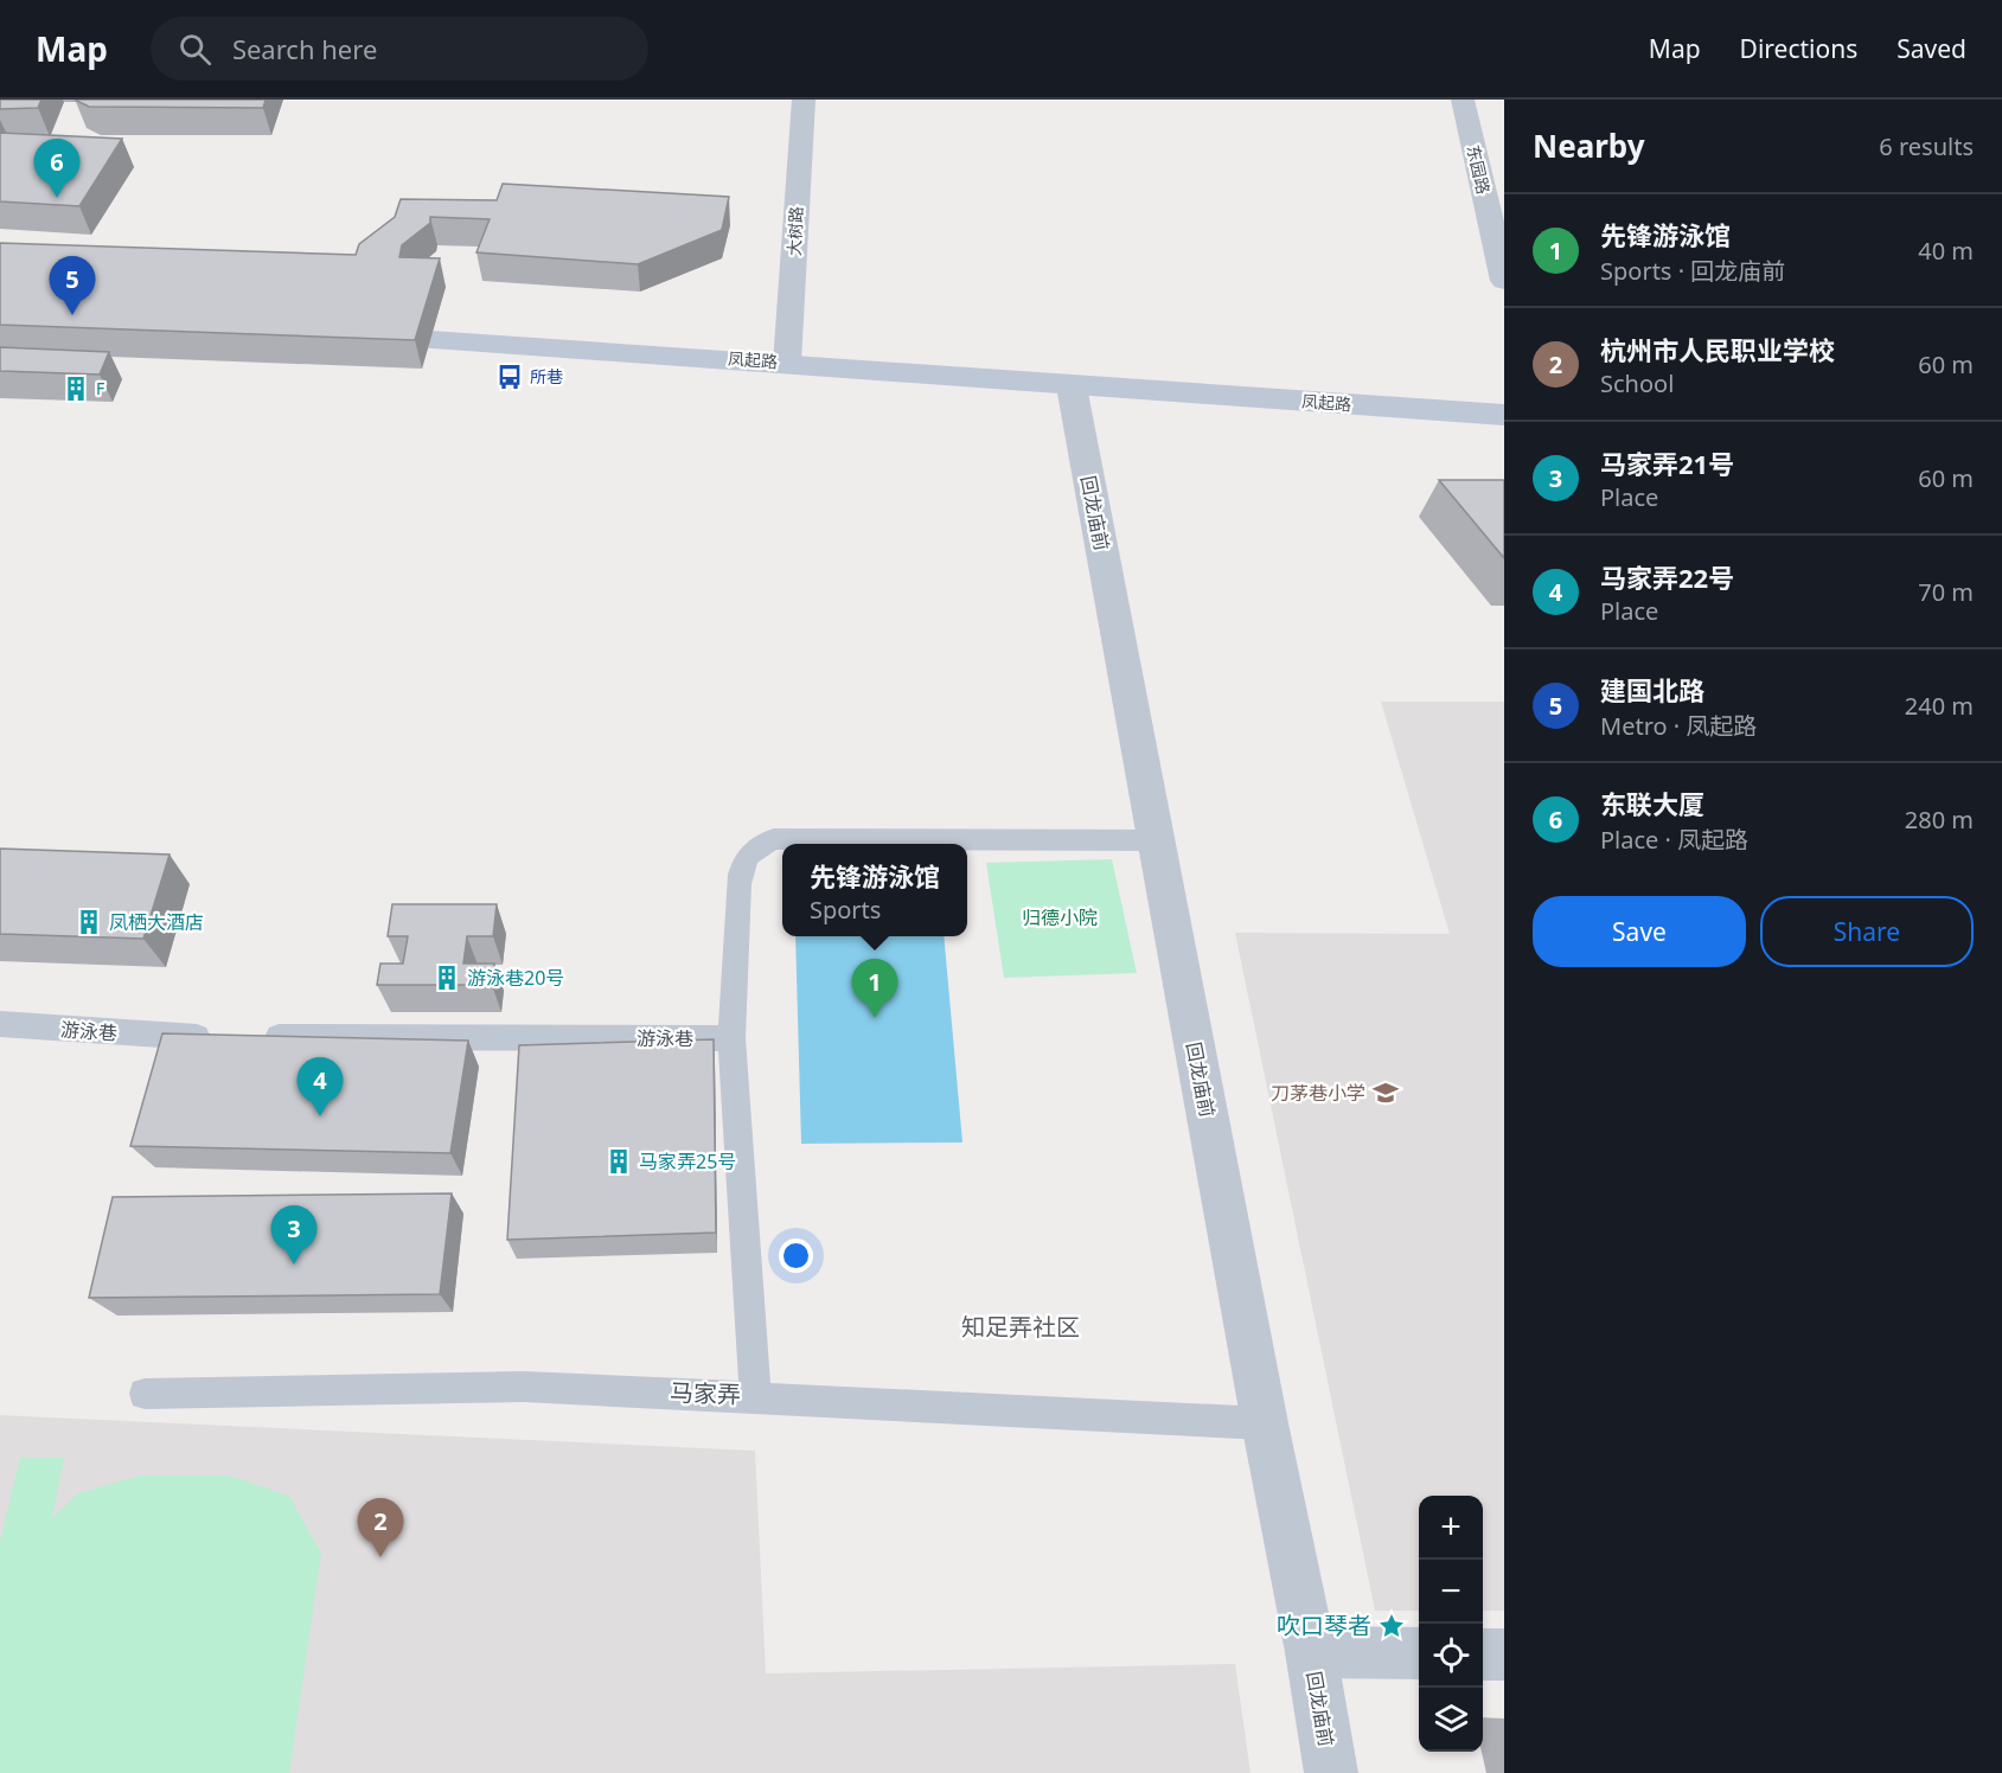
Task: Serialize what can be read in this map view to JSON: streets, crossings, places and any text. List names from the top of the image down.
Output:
{
  "streets": {
    "main road": ["凤起路"],
    "street": ["东园路", "大树路", "回龙庙前"],
    "lane": ["游泳巷", "马家弄"]
  },
  "crossings": [
    ["大树路", "凤起路"],
    ["凤起路", "回龙庙前"],
    ["回龙庙前", "马家弄"]
  ],
  "districts": ["知足弄社区"],
  "parks": ["归德小院"],
  "places": {
    "bus stop": ["所巷"],
    "building": [
      "F",
      "凤栖大酒店",
      "游泳巷20号",
      "马家弄25号"
    ],
    "school or university": ["刀茅巷小学"],
    "place": ["吹口琴者"]
  },
  "page": {
    "header": "Map",
    "search": "Search here",
    "nav": ["Map", "Directions", "Saved"],
    "heading": ["Nearby", "6 results"],
    "pins": [
      "6",
      "5",
      "1",
      "4",
      "3",
      "2"
    ],
    "list": [
      {
        "mark": "1",
        "name": "先锋游泳馆",
        "note": "Sports · 回龙庙前",
        "value": "40 m"
      },
      {
        "mark": "2",
        "name": "杭州市人民职业学校",
        "note": "School",
        "value": "60 m"
      },
      {
        "mark": "3",
        "name": "马家弄21号",
        "note": "Place",
        "value": "60 m"
      },
      {
        "mark": "4",
        "name": "马家弄22号",
        "note": "Place",
        "value": "70 m"
      },
      {
        "mark": "5",
        "name": "建国北路",
        "note": "Metro · 凤起路",
        "value": "240 m"
      },
      {
        "mark": "6",
        "name": "东联大厦",
        "note": "Place · 凤起路",
        "value": "280 m"
      }
    ],
    "popup": ["先锋游泳馆", "Sports"],
    "buttons": ["Save", "Share"],
    "map_buttons": ["+", "−"]
  }
}
